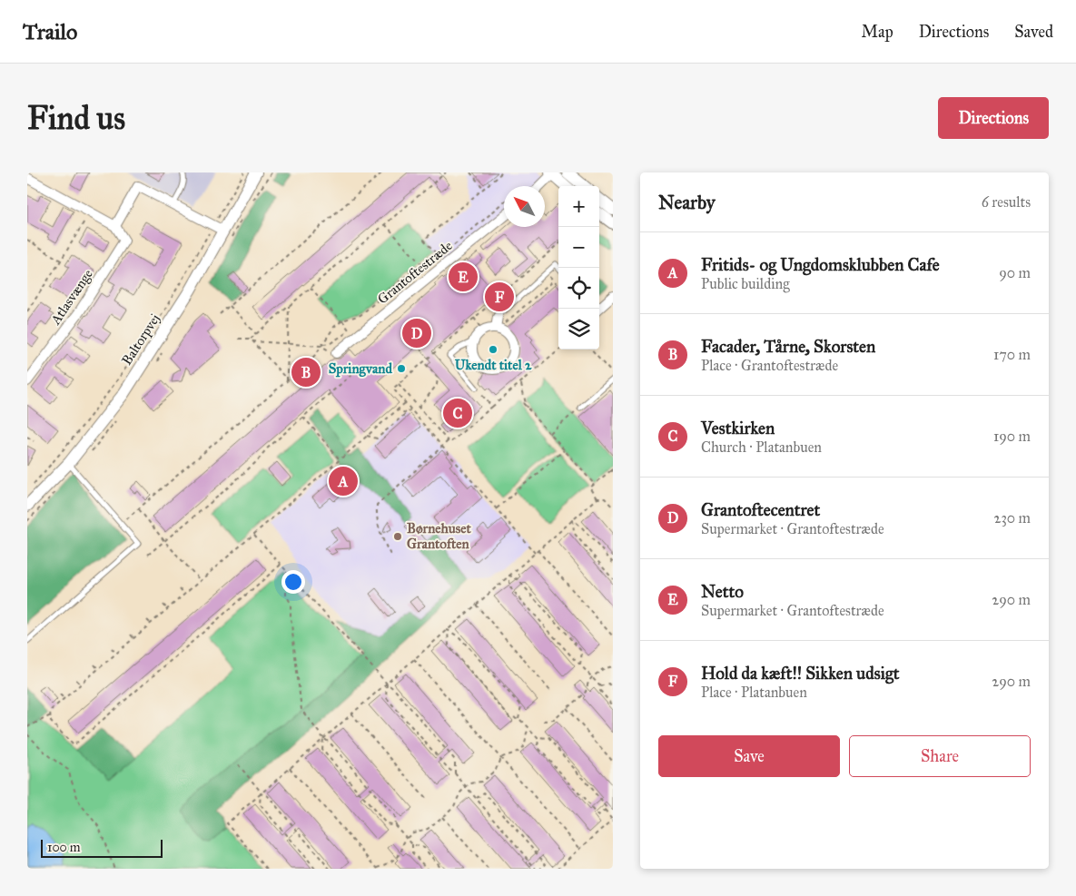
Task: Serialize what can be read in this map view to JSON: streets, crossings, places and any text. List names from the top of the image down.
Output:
{
  "streets": {
    "street": ["Grantoftestræde", "Atlasvænge", "Baltorpvej"]
  },
  "places": ["Ukendt titel 2", "Springvand", "Børnehuset Grantoften"],
  "scale_bar": "100 m",
  "north": "top left",
  "page": {
    "header": "Trailo",
    "nav": ["Map", "Directions", "Saved"],
    "buttons": [
      "Directions",
      ["Save", "Share"]
    ],
    "title": "Find us",
    "heading": ["Nearby", "6 results"],
    "map_buttons": ["+", "−"],
    "list": [
      {
        "mark": "A",
        "name": "Fritids- og Ungdomsklubben Cafe",
        "note": "Public building",
        "value": "90 m"
      },
      {
        "mark": "B",
        "name": "Facader, Tårne, Skorsten",
        "note": "Place · Grantoftestræde",
        "value": "170 m"
      },
      {
        "mark": "C",
        "name": "Vestkirken",
        "note": "Church · Platanbuen",
        "value": "190 m"
      },
      {
        "mark": "D",
        "name": "Grantoftecentret",
        "note": "Supermarket · Grantoftestræde",
        "value": "230 m"
      },
      {
        "mark": "E",
        "name": "Netto",
        "note": "Supermarket · Grantoftestræde",
        "value": "290 m"
      },
      {
        "mark": "F",
        "name": "Hold da kæft!! Sikken udsigt",
        "note": "Place · Platanbuen",
        "value": "290 m"
      }
    ],
    "pins": [
      "E",
      "F",
      "D",
      "B",
      "C",
      "A"
    ],
    "scale": "100 m"
  }
}
